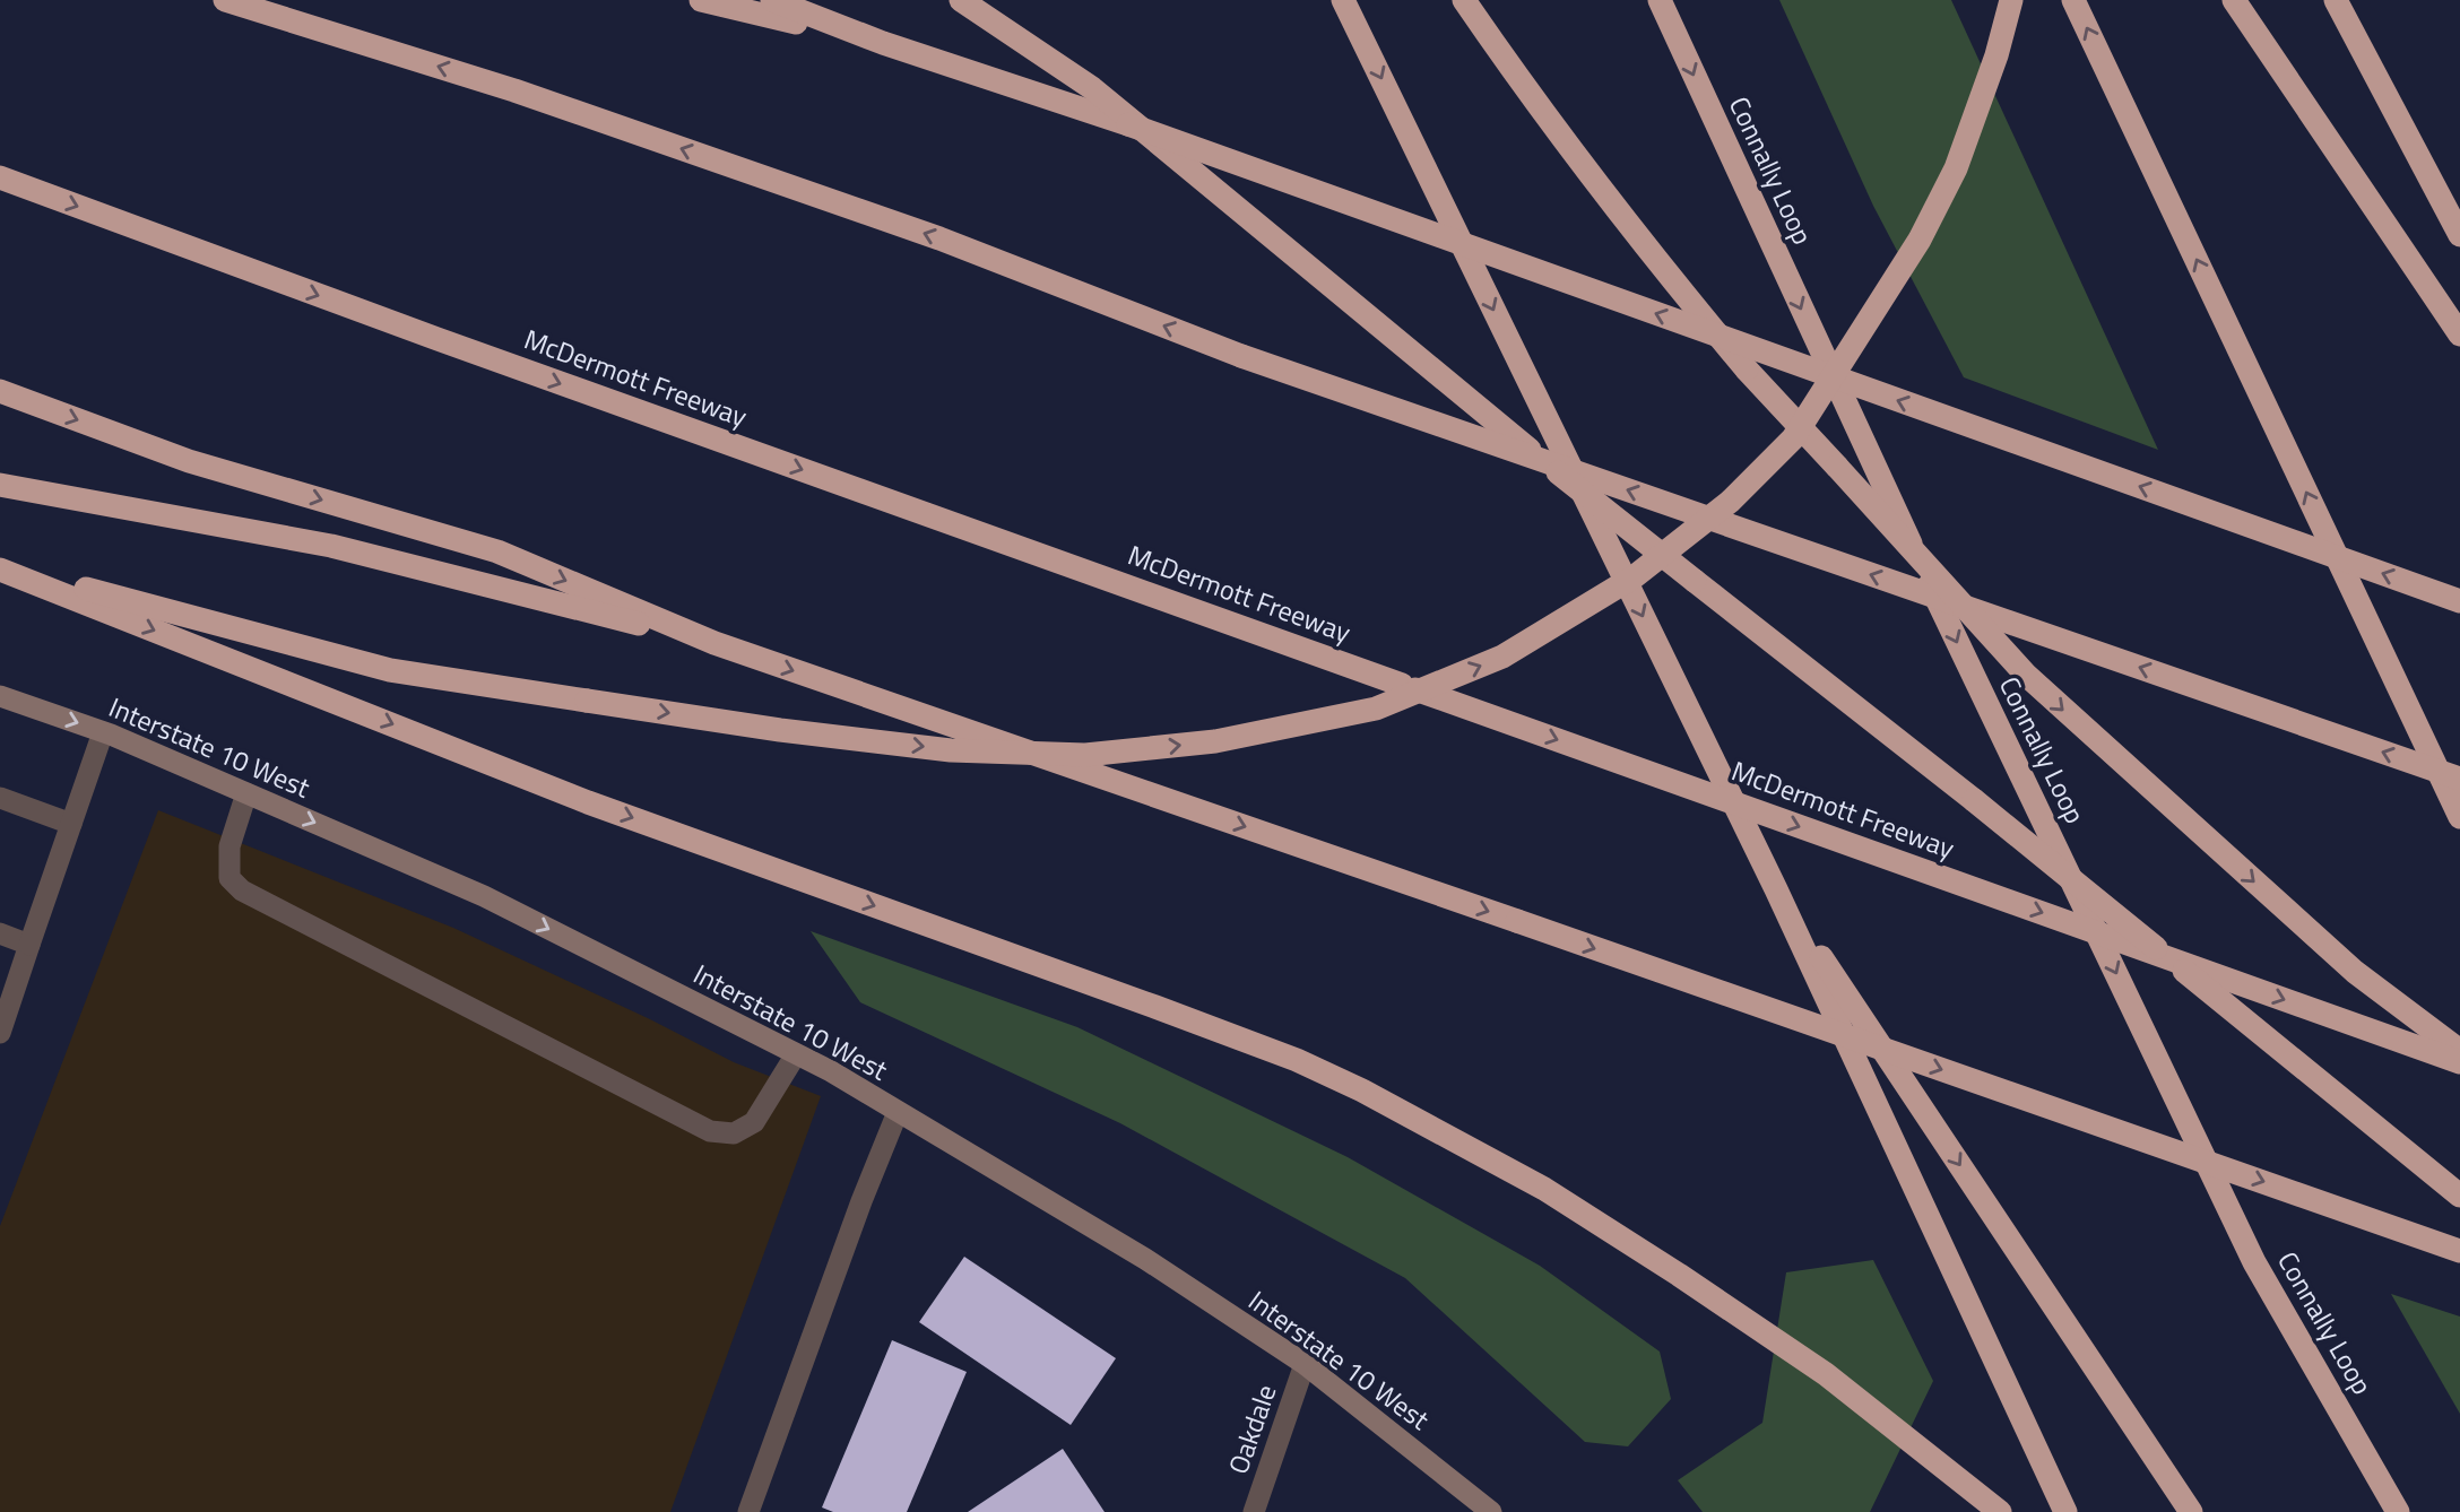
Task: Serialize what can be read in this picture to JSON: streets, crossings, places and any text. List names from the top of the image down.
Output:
{
  "streets": {
    "highway": ["Connally Loop", "McDermott Freeway"],
    "main road": ["Interstate 10 West"],
    "street": ["Oakdale"]
  },
  "crossings": [
    ["Interstate 10 West", "Oakdale"]
  ],
  "one_way": ["Interstate 10 West"]
}
